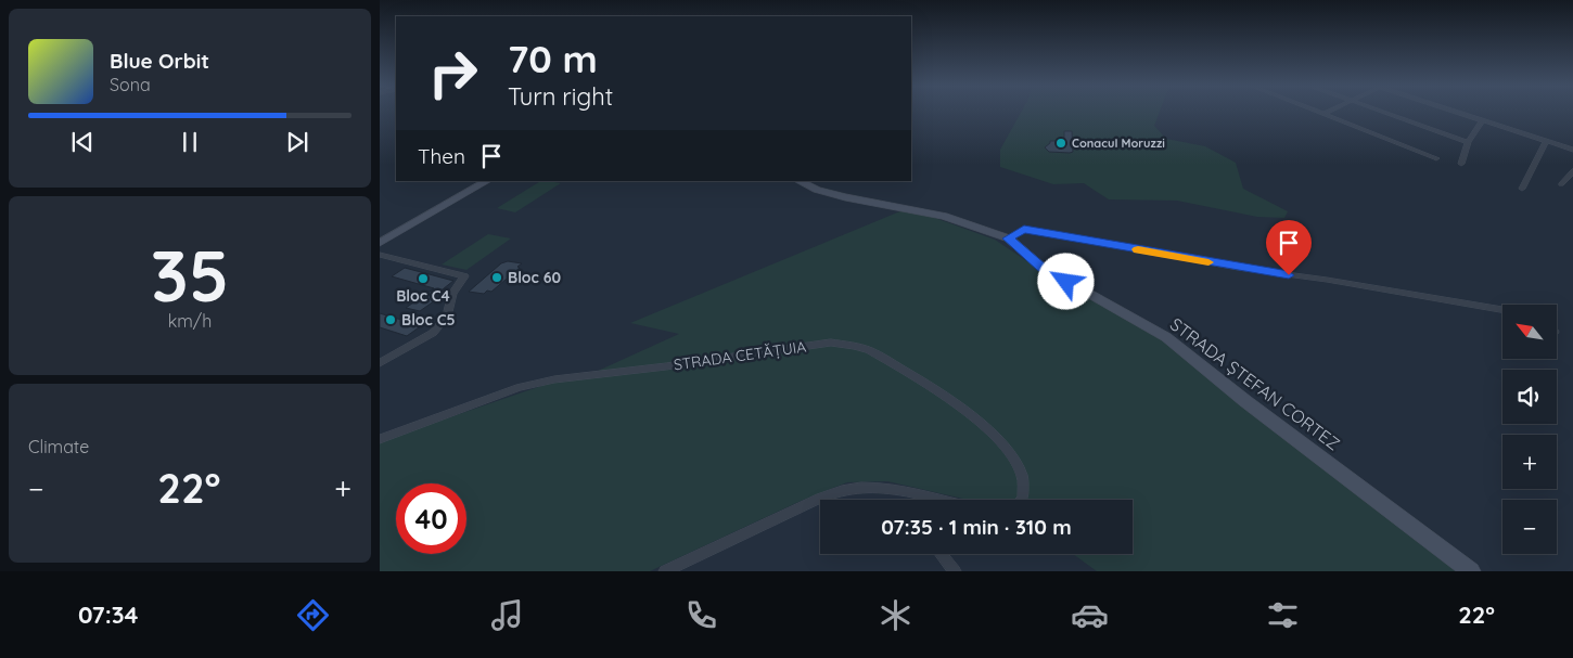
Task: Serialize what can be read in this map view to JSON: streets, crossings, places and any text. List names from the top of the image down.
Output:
{
  "streets": {
    "street": ["STRADA CETĂȚUIA", "STRADA ȘTEFAN CORTEZ"]
  },
  "places": [
    "Conacul Moruzzi",
    "Bloc 60",
    "Bloc C4",
    "Bloc C5"
  ],
  "north": "top left",
  "page": {
    "turn": ["70 m", "Turn right"],
    "song": ["Blue Orbit", "Sona"],
    "then": "Then",
    "tile": [
      ["35", "km/h"],
      "Climate"
    ],
    "map_buttons": ["+", "−"],
    "heat": ["−", "22°", "+"],
    "limit": "40",
    "trip": "07:35 · 1 min · 310 m",
    "tabs": ["07:34", "22°"]
  }
}
